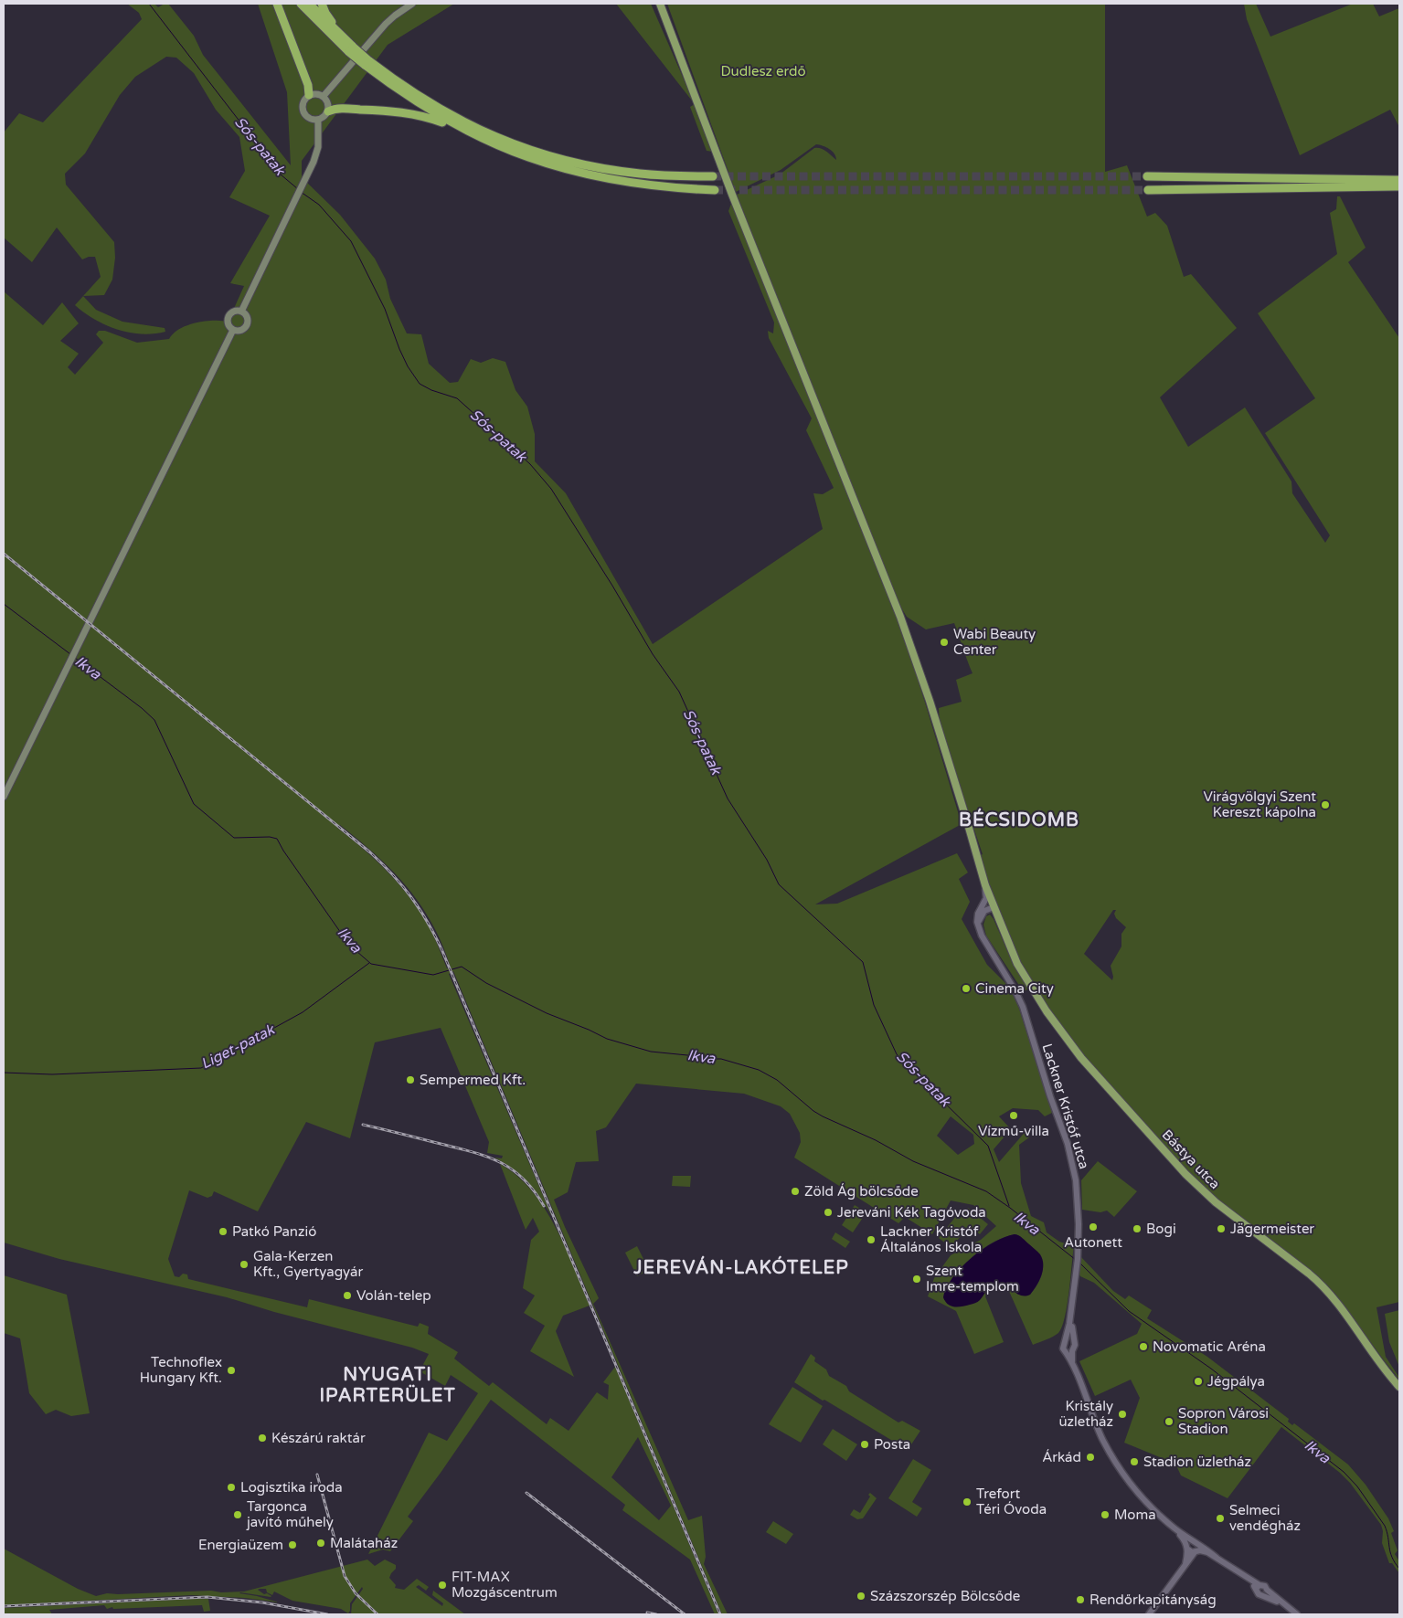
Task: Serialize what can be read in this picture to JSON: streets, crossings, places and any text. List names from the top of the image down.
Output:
{
  "streets": {
    "main road": ["Bástya utca"],
    "street": ["Lackner Kristóf utca"]
  },
  "crossings": [
    ["Lackner Kristóf utca", "Bástya utca"]
  ],
  "districts": ["BÉCSIDOMB", "JEREVÁN-LAKÓTELEP", "NYUGATI IPARTERÜLET"],
  "water": ["Sós-patak", "Ikva", "Liget-patak"],
  "parks": ["Dudlesz erdő"],
  "places": [
    "Wabi Beauty Center",
    "Virágvölgyi Szent Kereszt kápolna",
    "Cinema City",
    "Sempermed Kft.",
    "Vízmű-villa",
    "Zöld Ág bölcsőde",
    "Jereváni Kék Tagóvoda",
    "Autonett",
    "Bogi",
    "Jägermeister",
    "Patkó Panzió",
    "Lackner Kristóf Általános Iskola",
    "Gala-Kerzen Kft., Gyertyagyár",
    "Szent Imre-templom",
    "Volán-telep",
    "Novomatic Aréna",
    "Technoflex Hungary Kft.",
    "Jégpálya",
    "Kristály üzletház",
    "Sopron Városi Stadion",
    "Készárú raktár",
    "Posta",
    "Árkád",
    "Stadion üzletház",
    "Logisztika iroda",
    "Trefort Téri Óvoda",
    "Targonca javító műhely",
    "Moma",
    "Selmeci vendégház",
    "Malátaház",
    "Energiaüzem",
    "FIT-MAX Mozgáscentrum",
    "Százszorszép Bölcsőde",
    "Rendőrkapitányság"
  ]
}
